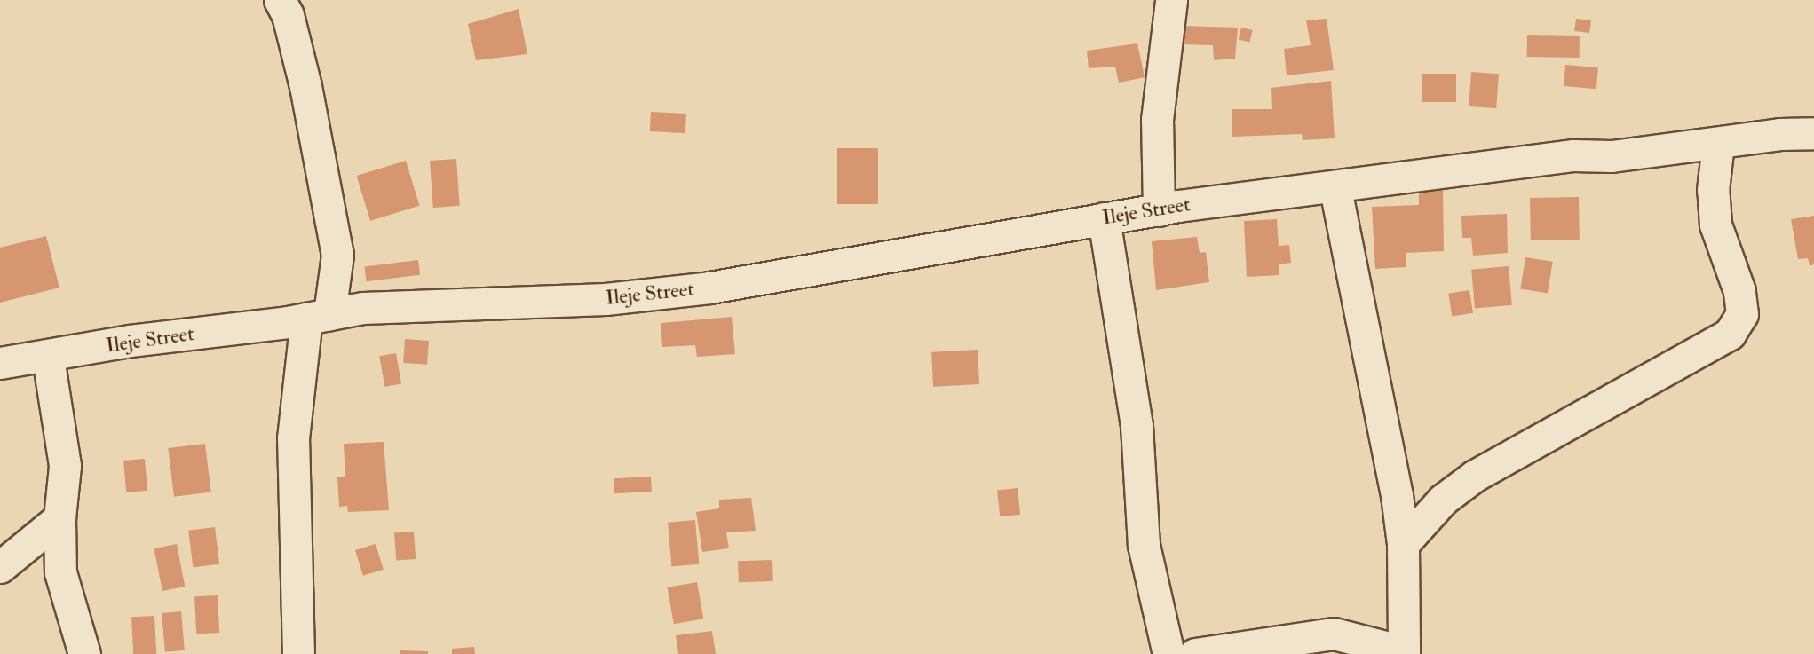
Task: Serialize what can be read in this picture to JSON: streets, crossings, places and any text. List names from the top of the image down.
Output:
{
  "streets": {
    "street": ["Ileje Street"]
  }
}
